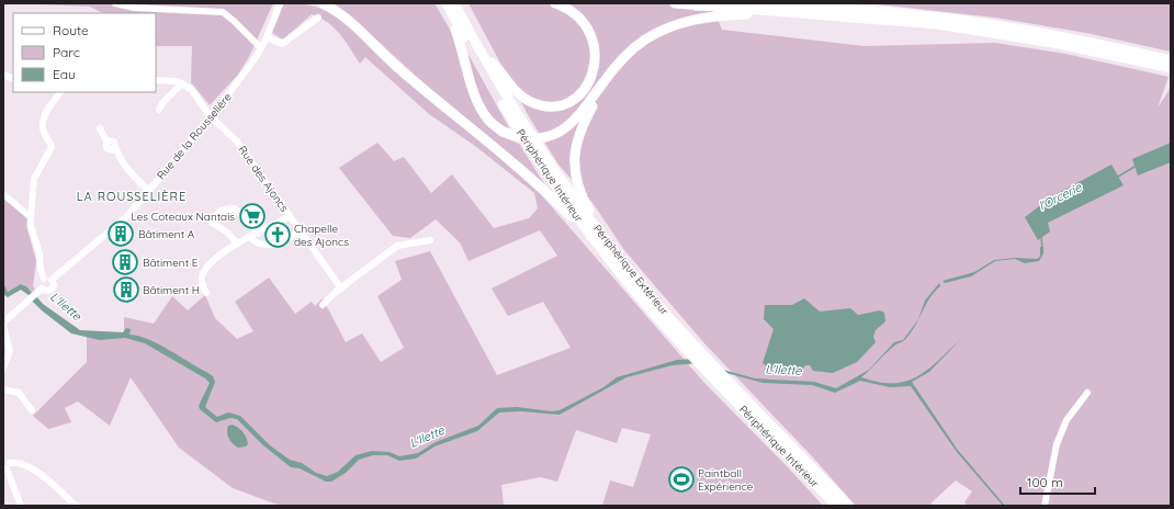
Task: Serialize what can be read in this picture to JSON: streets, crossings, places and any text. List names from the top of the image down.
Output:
{
  "streets": {
    "highway": ["Périphérique Intérieur", "Périphérique Extérieur"],
    "street": ["Rue de la Rousselière", "Rue des Ajoncs"]
  },
  "crossings": [
    ["Rue de la Rousselière", "Rue des Ajoncs"],
    ["Périphérique Intérieur", "Périphérique Extérieur"]
  ],
  "districts": ["LA ROUSSELIÈRE"],
  "water": ["l'Orcerie", "L'Ilette"],
  "places": {
    "supermarket": ["Les Coteaux Nantais"],
    "building": ["Bâtiment A", "Bâtiment E", "Bâtiment H"],
    "church": ["Chapelle des Ajoncs"],
    "sports": ["Paintball Expérience"]
  },
  "legend": ["Route", "Parc", "Eau"],
  "scale_bar": "100 m"
}
